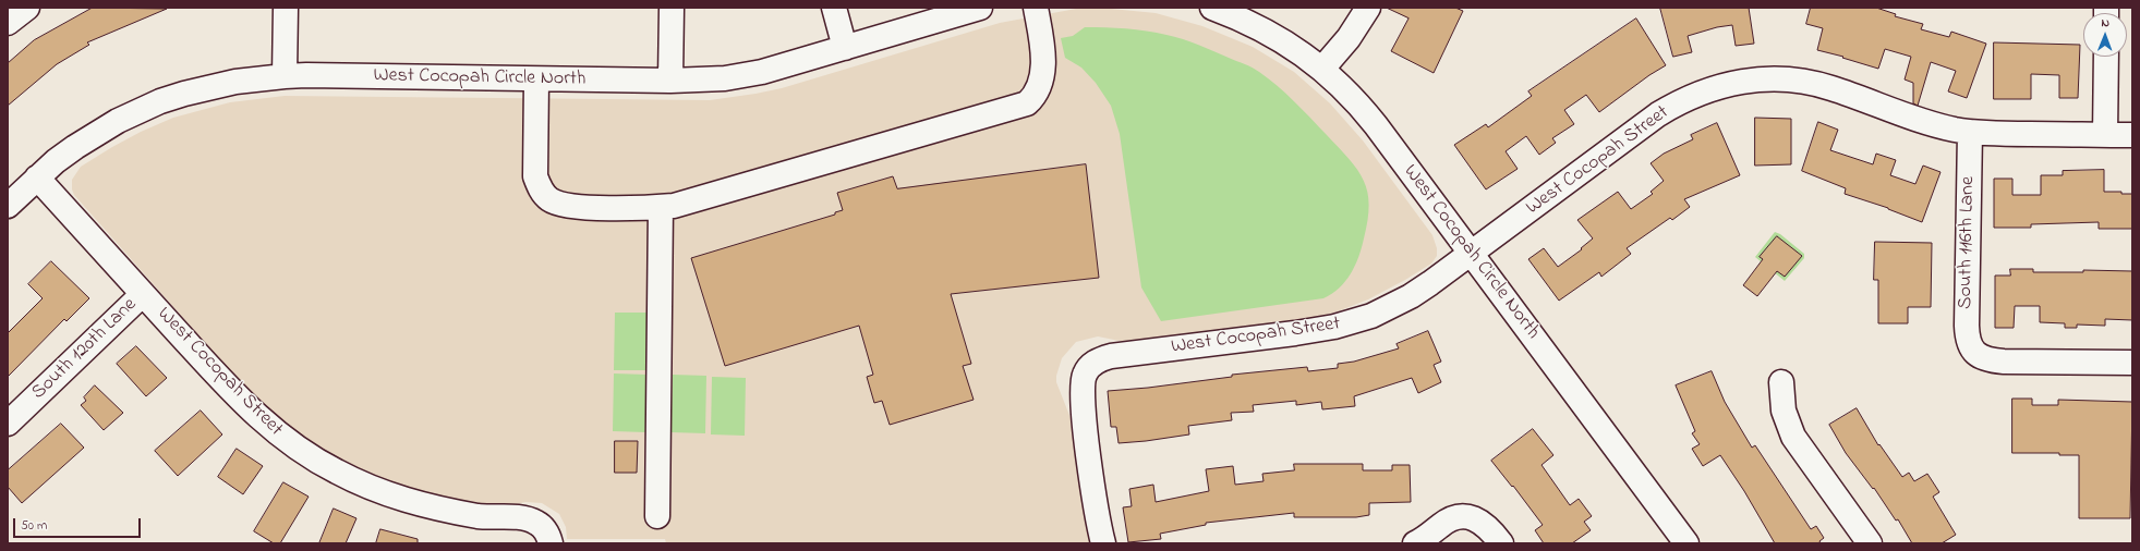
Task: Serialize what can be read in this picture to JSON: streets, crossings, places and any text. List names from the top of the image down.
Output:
{
  "streets": {
    "street": [
      "West Cocopah Circle North",
      "West Cocopah Street",
      "South 116th Lane",
      "South 120th Lane"
    ]
  },
  "crossings": [
    ["West Cocopah Circle North", "West Cocopah Street"],
    ["West Cocopah Street", "South 116th Lane"],
    ["West Cocopah Street", "South 120th Lane"]
  ],
  "scale_bar": "50 m",
  "north": "top"
}
